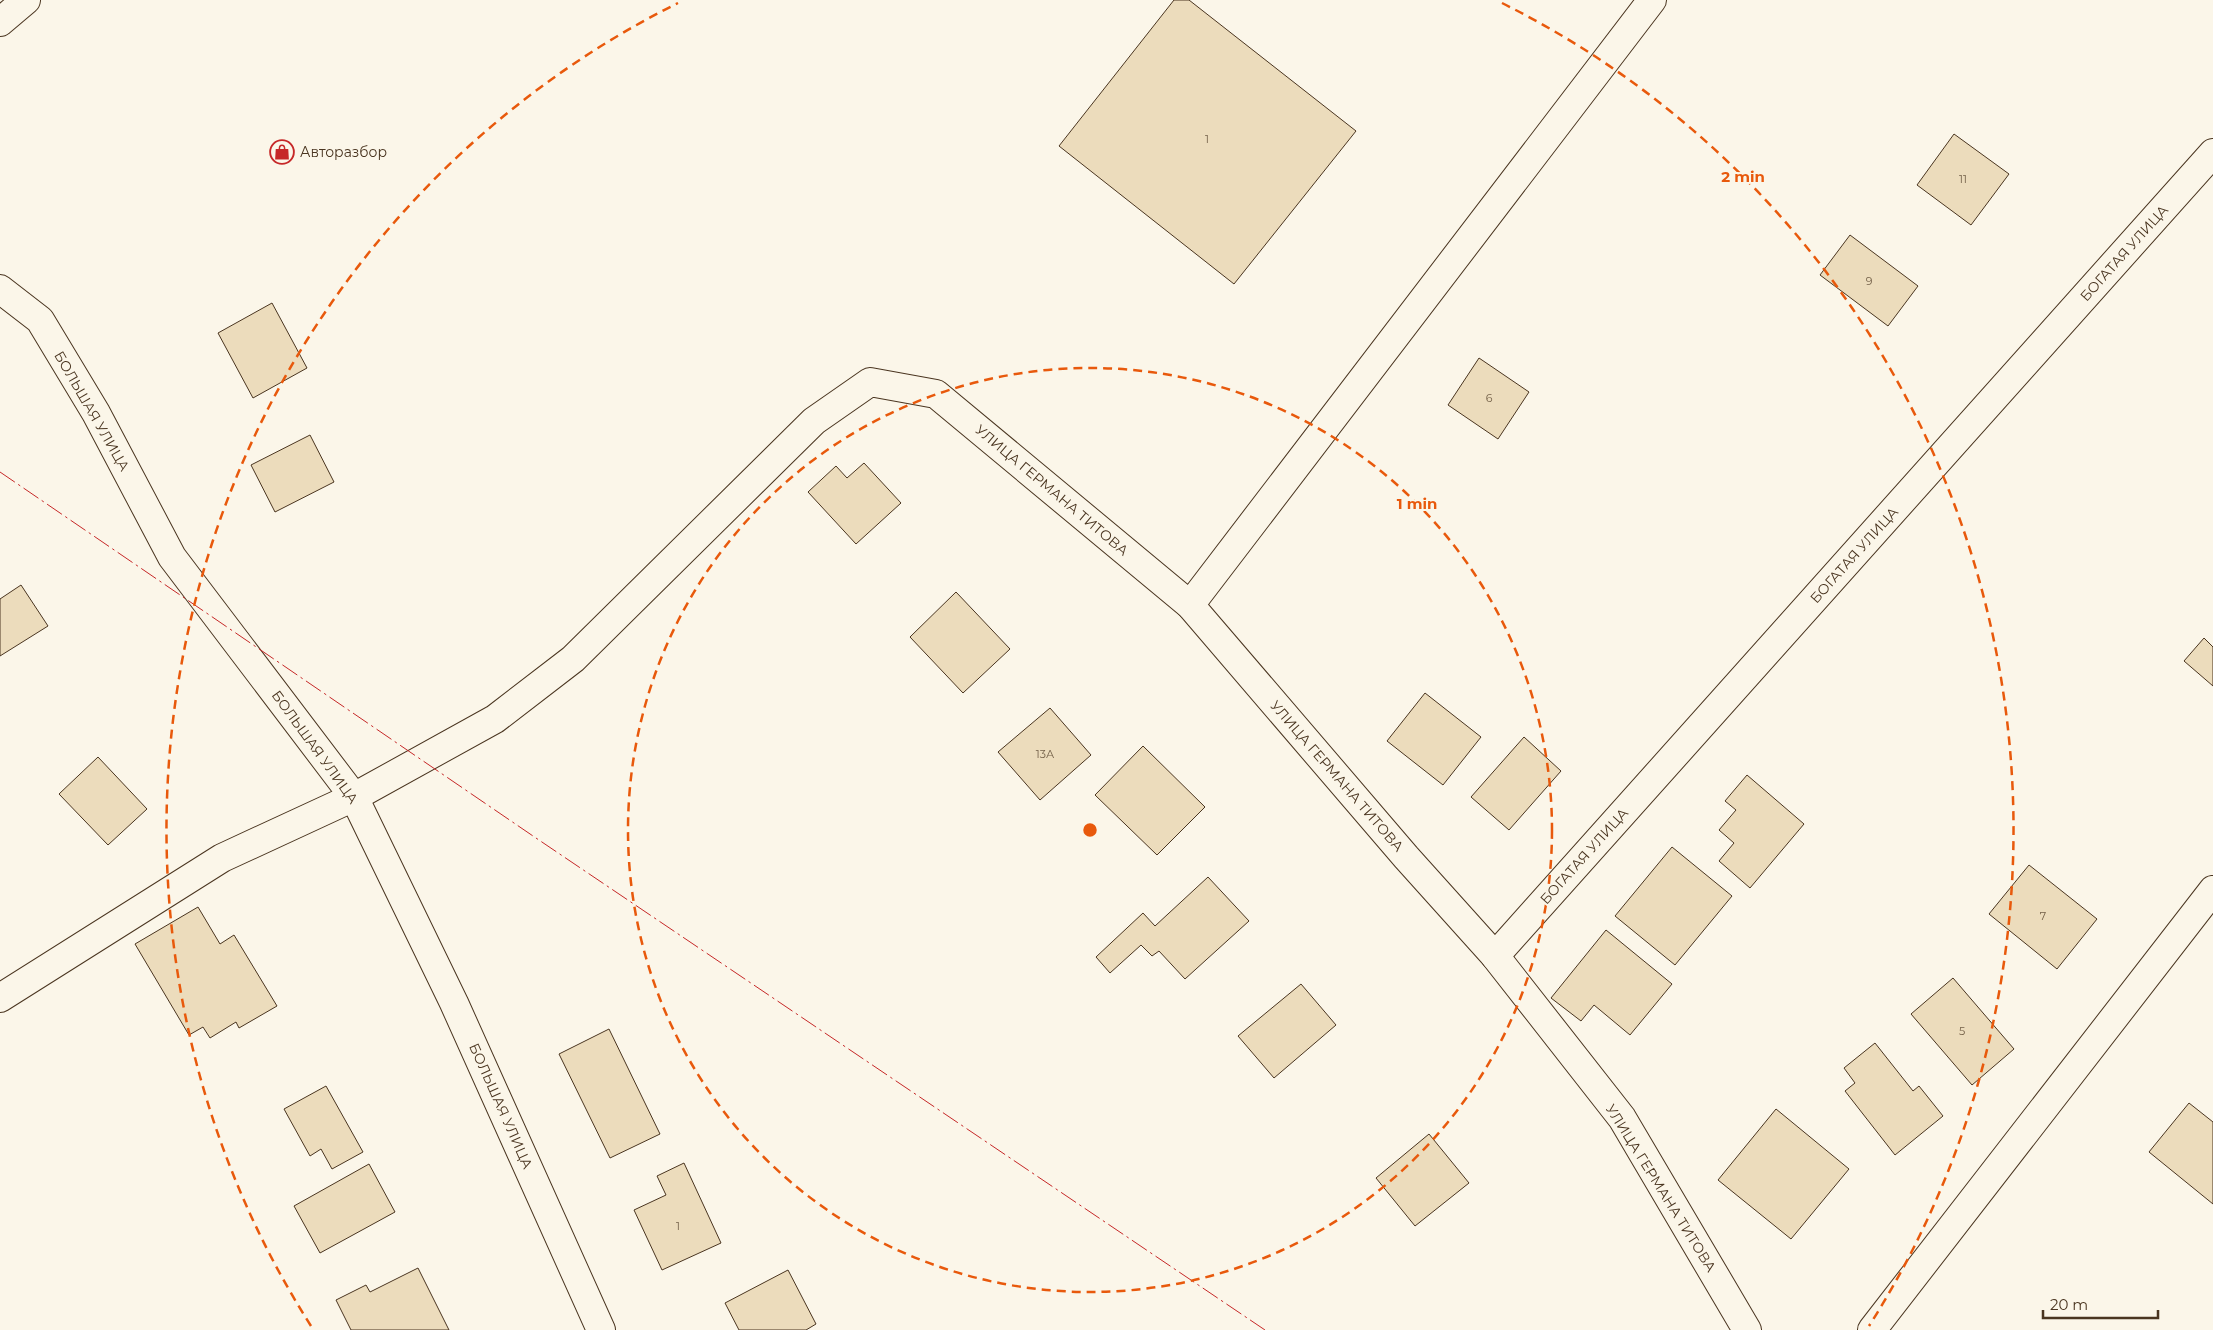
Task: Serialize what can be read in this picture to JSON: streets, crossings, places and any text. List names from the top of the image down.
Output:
{
  "streets": {
    "street": ["БОГАТАЯ УЛИЦА", "БОЛЬШАЯ УЛИЦА", "УЛИЦА ГЕРМАНА ТИТОВА"]
  },
  "crossings": [
    ["БОГАТАЯ УЛИЦА", "УЛИЦА ГЕРМАНА ТИТОВА"],
    ["БОЛЬШАЯ УЛИЦА", "УЛИЦА ГЕРМАНА ТИТОВА"]
  ],
  "places": {
    "shop": ["Авторазбор"]
  },
  "house_numbers": [
    "1",
    "11",
    "9",
    "6",
    "13А",
    "7",
    "5",
    "1"
  ],
  "scale_bar": "20 m",
  "rings": ["2 min", "1 min"]
}
